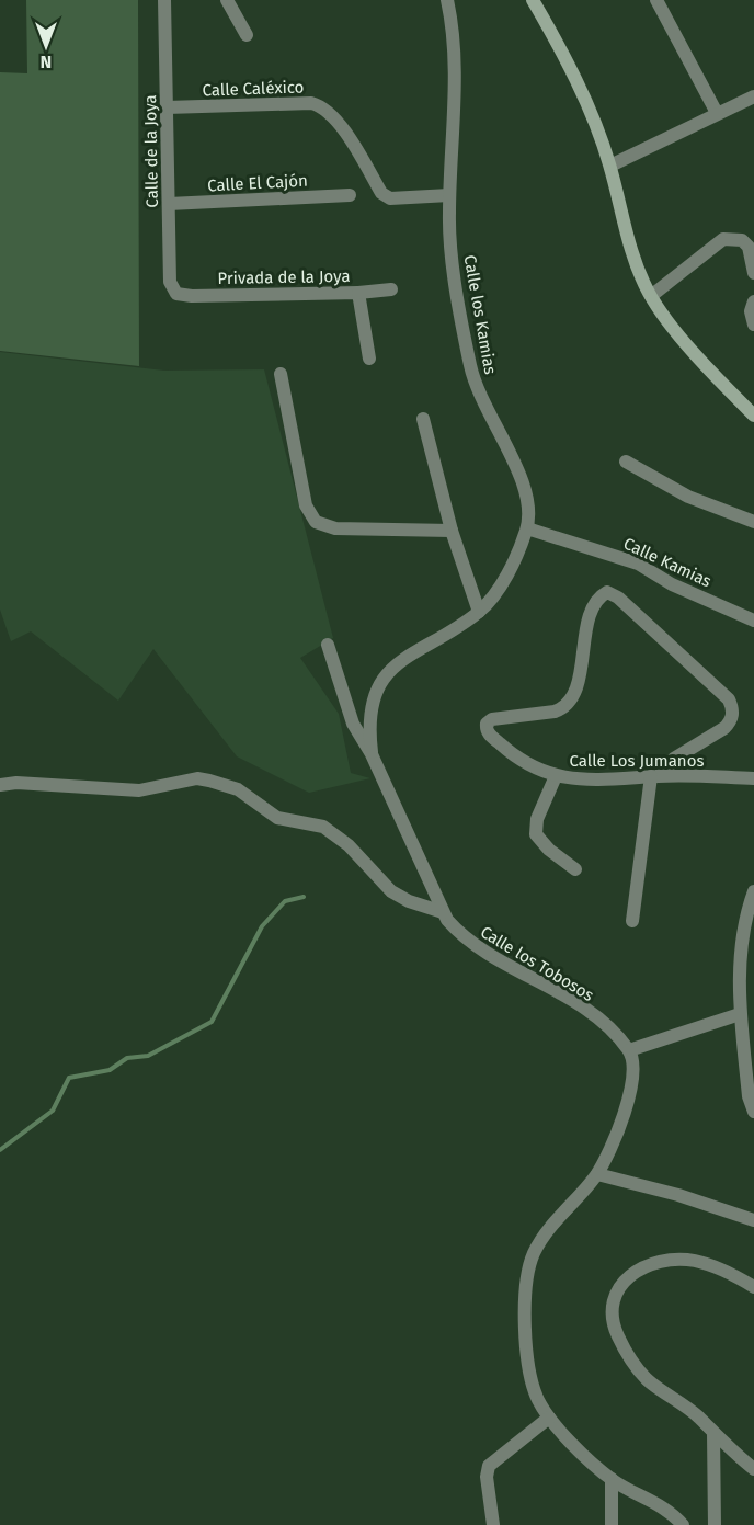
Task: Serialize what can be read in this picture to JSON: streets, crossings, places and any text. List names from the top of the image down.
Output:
{
  "streets": {
    "street": [
      "Calle Caléxico",
      "Calle de la Joya",
      "Calle El Cajón",
      "Privada de la Joya",
      "Calle los Kamias",
      "Calle Kamias",
      "Calle Los Jumanos",
      "Calle los Tobosos"
    ]
  },
  "crossings": [
    ["Calle Caléxico", "Calle de la Joya"],
    ["Calle Caléxico", "Calle los Kamias"],
    ["Calle de la Joya", "Calle El Cajón"],
    ["Calle de la Joya", "Privada de la Joya"],
    ["Calle los Kamias", "Calle Kamias"],
    ["Calle los Kamias", "Calle los Tobosos"]
  ],
  "north": "bottom"
}
